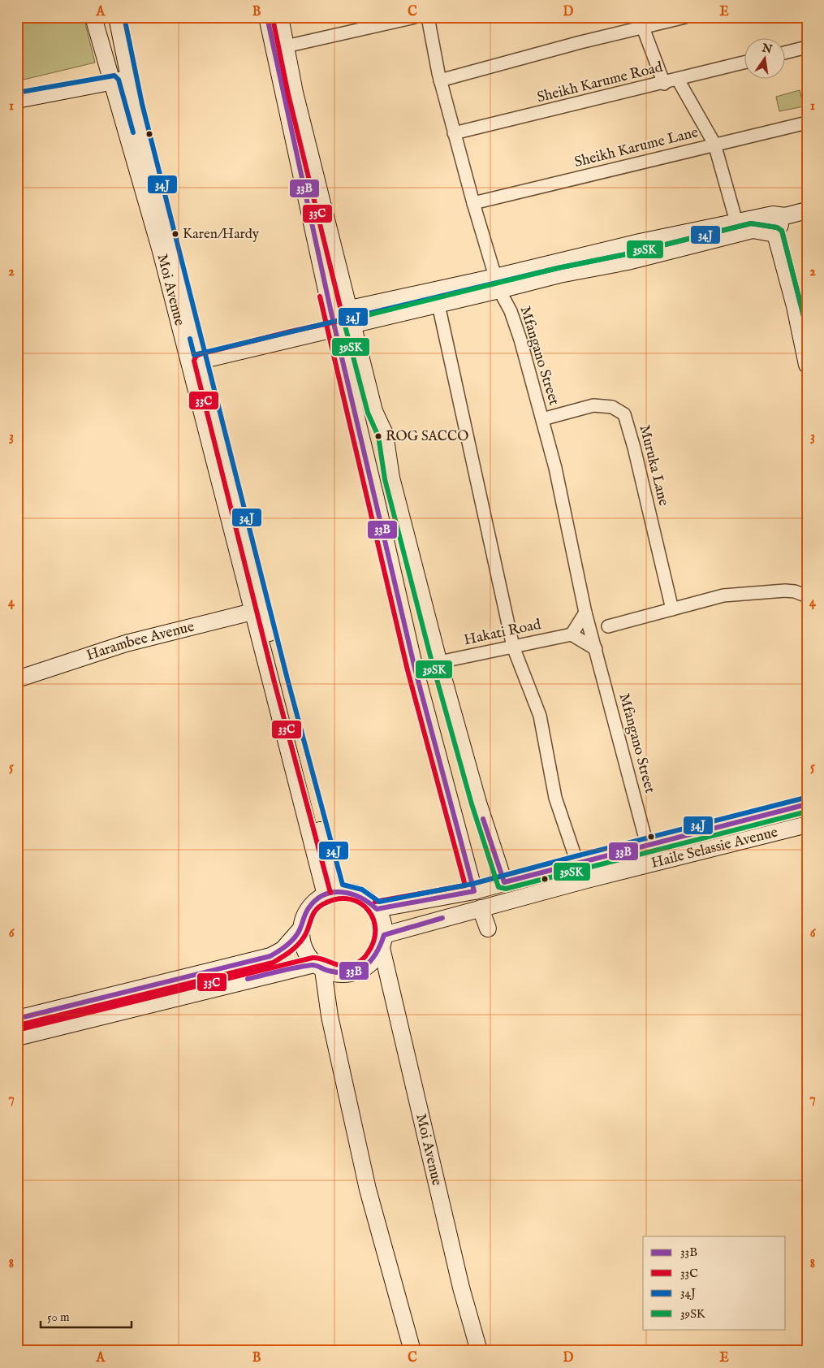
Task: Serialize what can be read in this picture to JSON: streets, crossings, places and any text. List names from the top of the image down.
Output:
{
  "streets": {
    "main road": ["Moi Avenue", "Harambee Avenue", "Haile Selassie Avenue"],
    "street": [
      "Sheikh Karume Road",
      "Sheikh Karume Lane",
      "Mfangano Street",
      "Muruka Lane",
      "Hakati Road"
    ]
  },
  "crossings": [
    ["Sheikh Karume Road", "Mfangano Street"],
    ["Sheikh Karume Lane", "Mfangano Street"],
    ["Moi Avenue", "Harambee Avenue"],
    ["Moi Avenue", "Haile Selassie Avenue"],
    ["Mfangano Street", "Muruka Lane"],
    ["Mfangano Street", "Haile Selassie Avenue"]
  ],
  "places": ["Karen/Hardy", "ROG SACCO"],
  "lines": [
    "transit line 33B",
    "transit line 34J",
    "transit line 33C",
    "transit line 39SK"
  ],
  "legend": [
    "33B",
    "33C",
    "34J",
    "39SK"
  ],
  "scale_bar": "50 m",
  "north": "top",
  "grid": {
    "columns": [
      "A",
      "B",
      "C",
      "D",
      "E"
    ],
    "rows": [
      "1",
      "2",
      "3",
      "4",
      "5",
      "6",
      "7",
      "8"
    ]
  }
}
